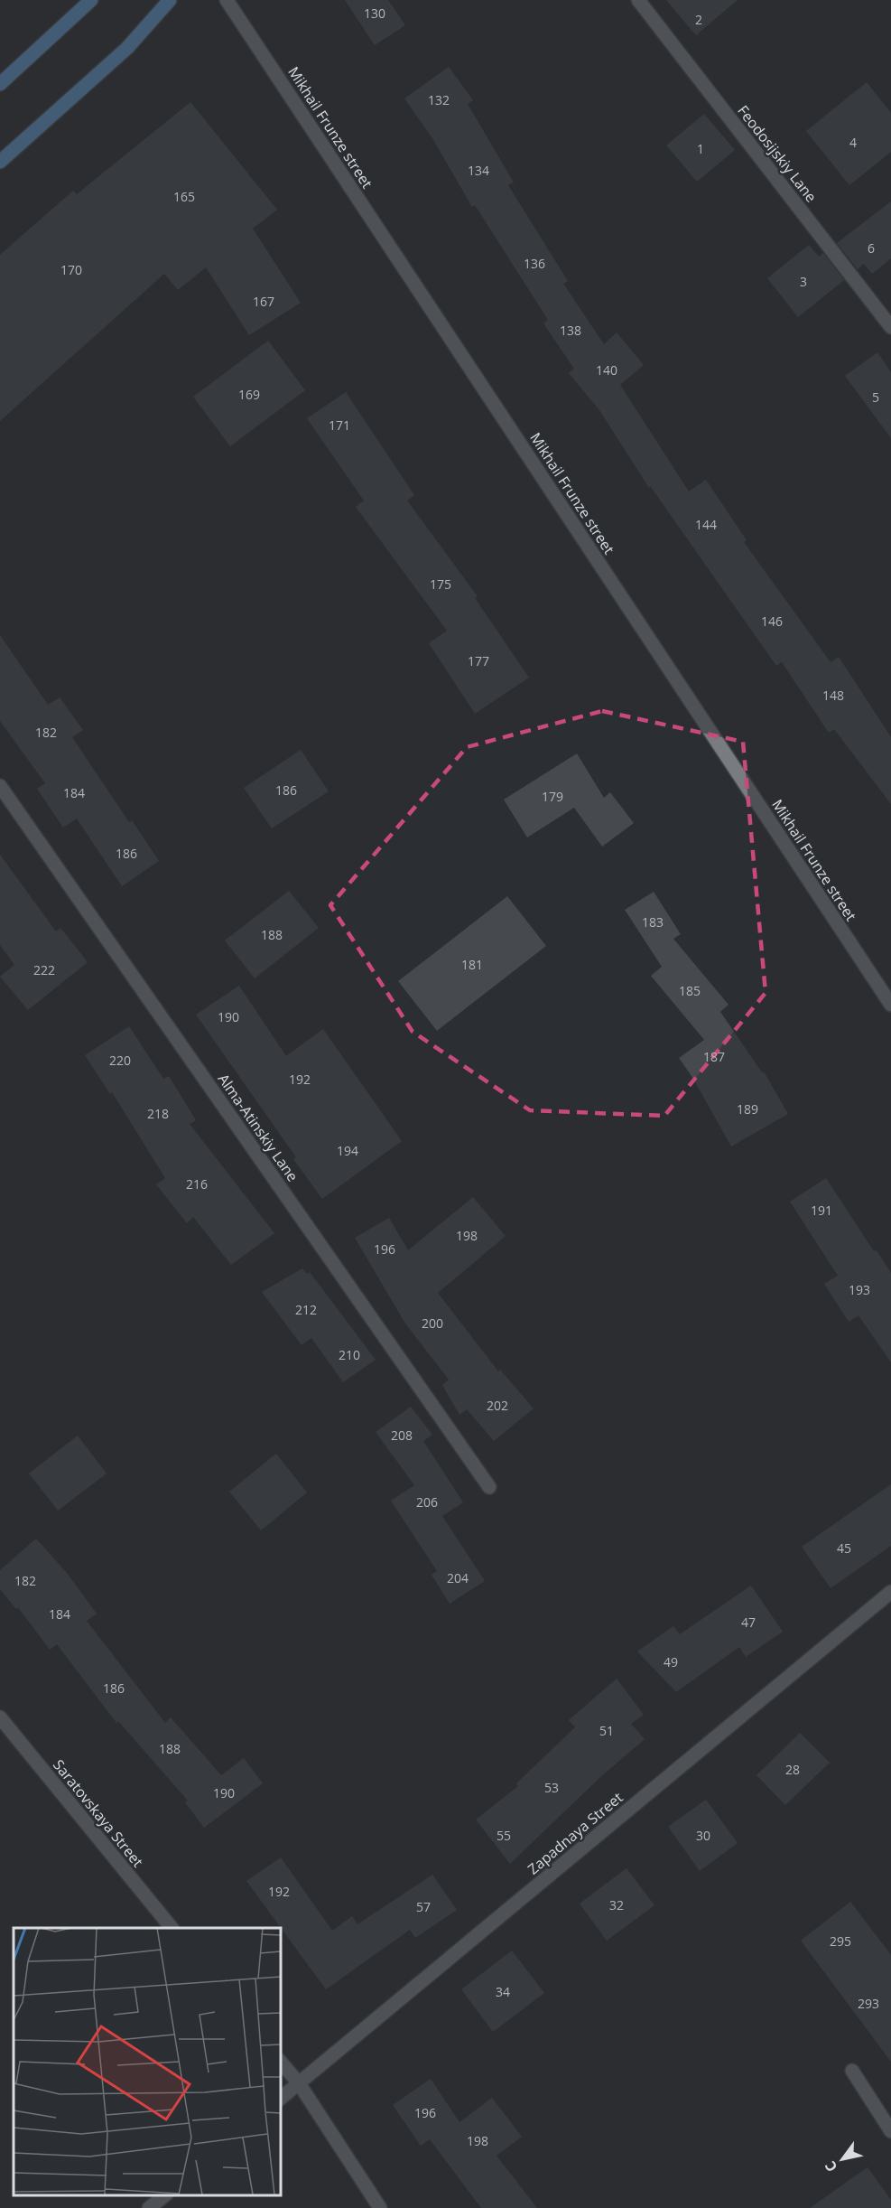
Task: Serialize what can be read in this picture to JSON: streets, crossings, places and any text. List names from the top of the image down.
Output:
{
  "streets": {
    "street": [
      "Mikhail Frunze street",
      "Feodosijskiy Lane",
      "Alma-Atinskiy Lane",
      "Saratovskaya Street",
      "Zapadnaya Street"
    ]
  },
  "house_numbers": [
    "130",
    "2",
    "132",
    "4",
    "1",
    "134",
    "165",
    "6",
    "136",
    "170",
    "3",
    "167",
    "138",
    "140",
    "169",
    "5",
    "171",
    "144",
    "175",
    "146",
    "177",
    "148",
    "182",
    "186",
    "184",
    "179",
    "186",
    "183",
    "188",
    "181",
    "222",
    "185",
    "190",
    "187",
    "220",
    "192",
    "189",
    "218",
    "194",
    "216",
    "191",
    "198",
    "196",
    "193",
    "212",
    "200",
    "210",
    "202",
    "208",
    "206",
    "45",
    "204",
    "182",
    "184",
    "47",
    "49",
    "186",
    "51",
    "188",
    "28",
    "53",
    "190",
    "55",
    "30",
    "192",
    "32",
    "57",
    "295",
    "34",
    "293",
    "196",
    "198"
  ],
  "north": "bottom left"
}
